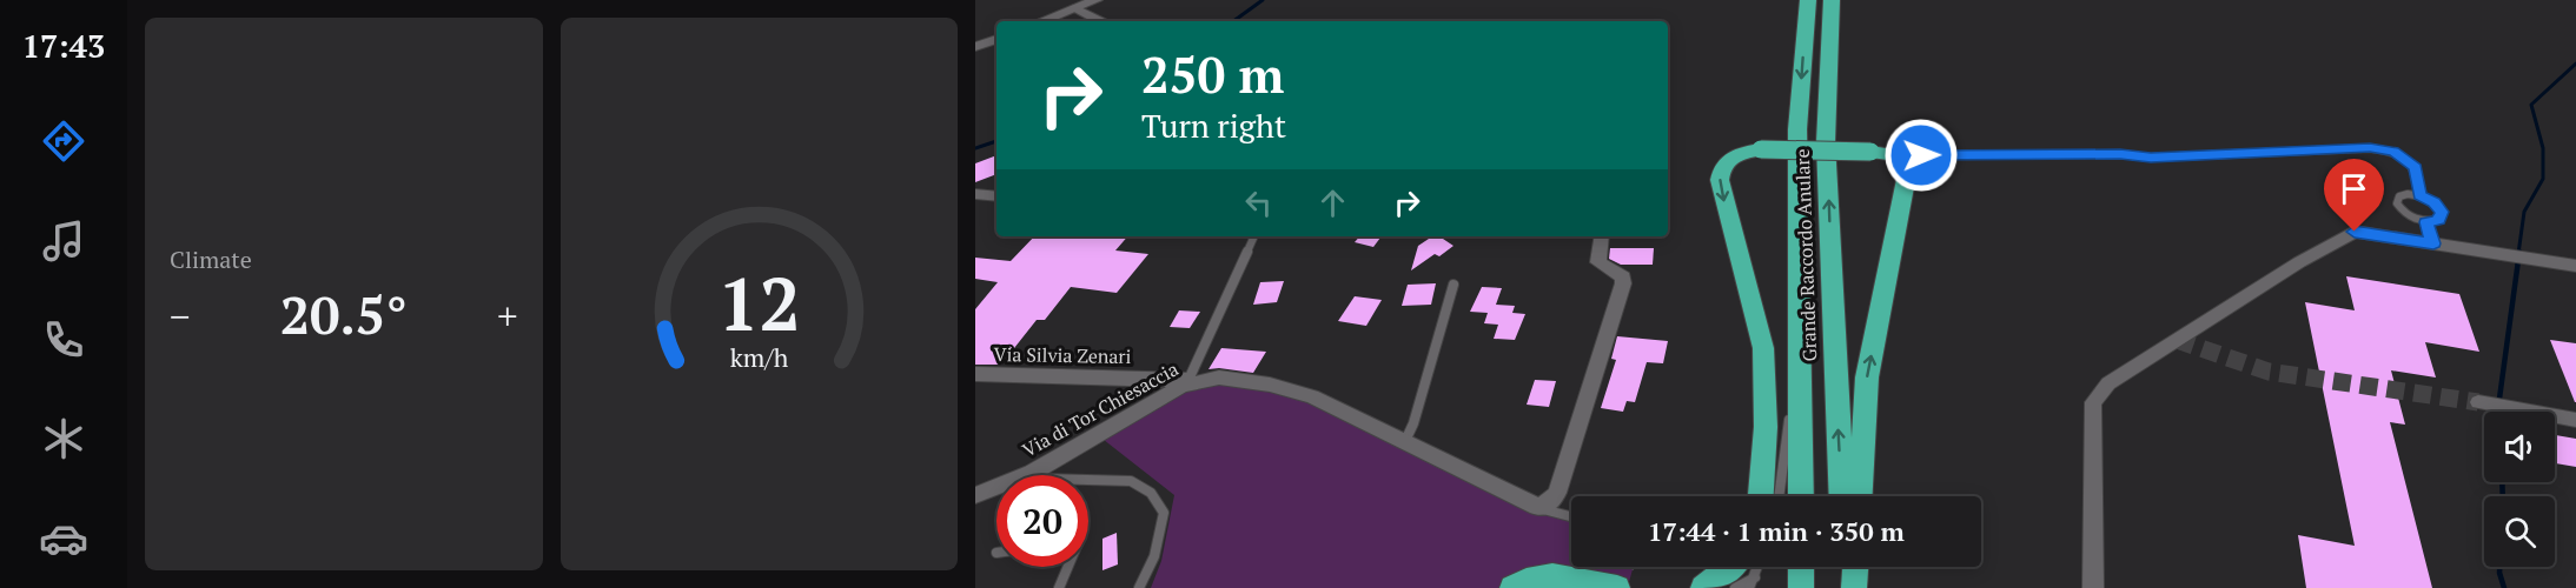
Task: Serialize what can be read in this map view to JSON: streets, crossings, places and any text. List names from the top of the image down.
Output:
{
  "streets": {
    "highway": ["Grande Raccordo Anulare"],
    "street": ["Via Silvia Zenari", "Via di Tor Chiesaccia"]
  },
  "crossings": [
    ["Via Silvia Zenari", "Via di Tor Chiesaccia"]
  ],
  "page": {
    "tabs": "17:43",
    "tile": "Climate",
    "turn": ["250 m", "Turn right"],
    "heat": ["−", "20.5°", "+"],
    "limit": "20",
    "trip": "17:44 · 1 min · 350 m",
    "gauge": ["12", "km/h"]
  }
}
